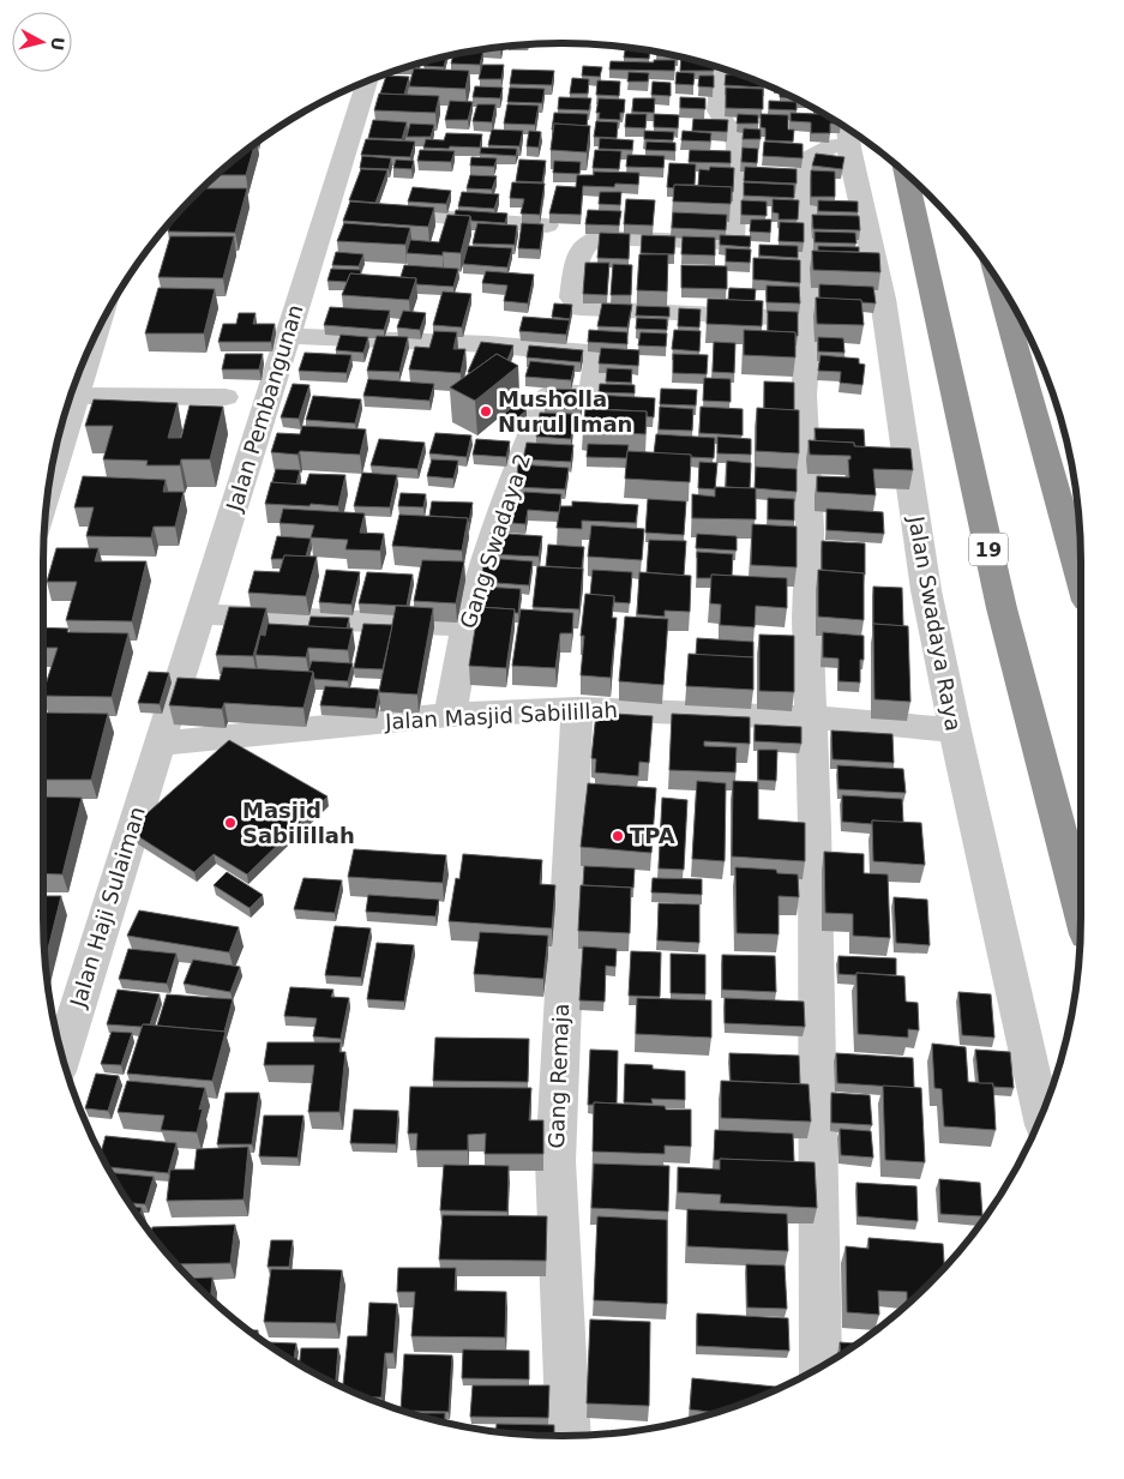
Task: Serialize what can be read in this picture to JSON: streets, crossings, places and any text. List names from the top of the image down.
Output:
{
  "streets": {
    "highway": ["19"],
    "street": [
      "Jalan Pembangunan",
      "Gang Swadaya 2",
      "Jalan Swadaya Raya",
      "Jalan Masjid Sabilillah",
      "Jalan Haji Sulaiman",
      "Gang Remaja"
    ]
  },
  "crossings": [
    ["Jalan Pembangunan", "Gang Swadaya 2"],
    ["Jalan Pembangunan", "Jalan Masjid Sabilillah"],
    ["Jalan Pembangunan", "Jalan Haji Sulaiman"],
    ["Gang Swadaya 2", "Jalan Masjid Sabilillah"],
    ["Jalan Swadaya Raya", "Jalan Masjid Sabilillah"],
    ["Jalan Masjid Sabilillah", "Jalan Haji Sulaiman"],
    ["Jalan Masjid Sabilillah", "Gang Remaja"]
  ],
  "places": ["Musholla Nurul Iman", "Masjid Sabilillah", "TPA"],
  "north": "right"
}
